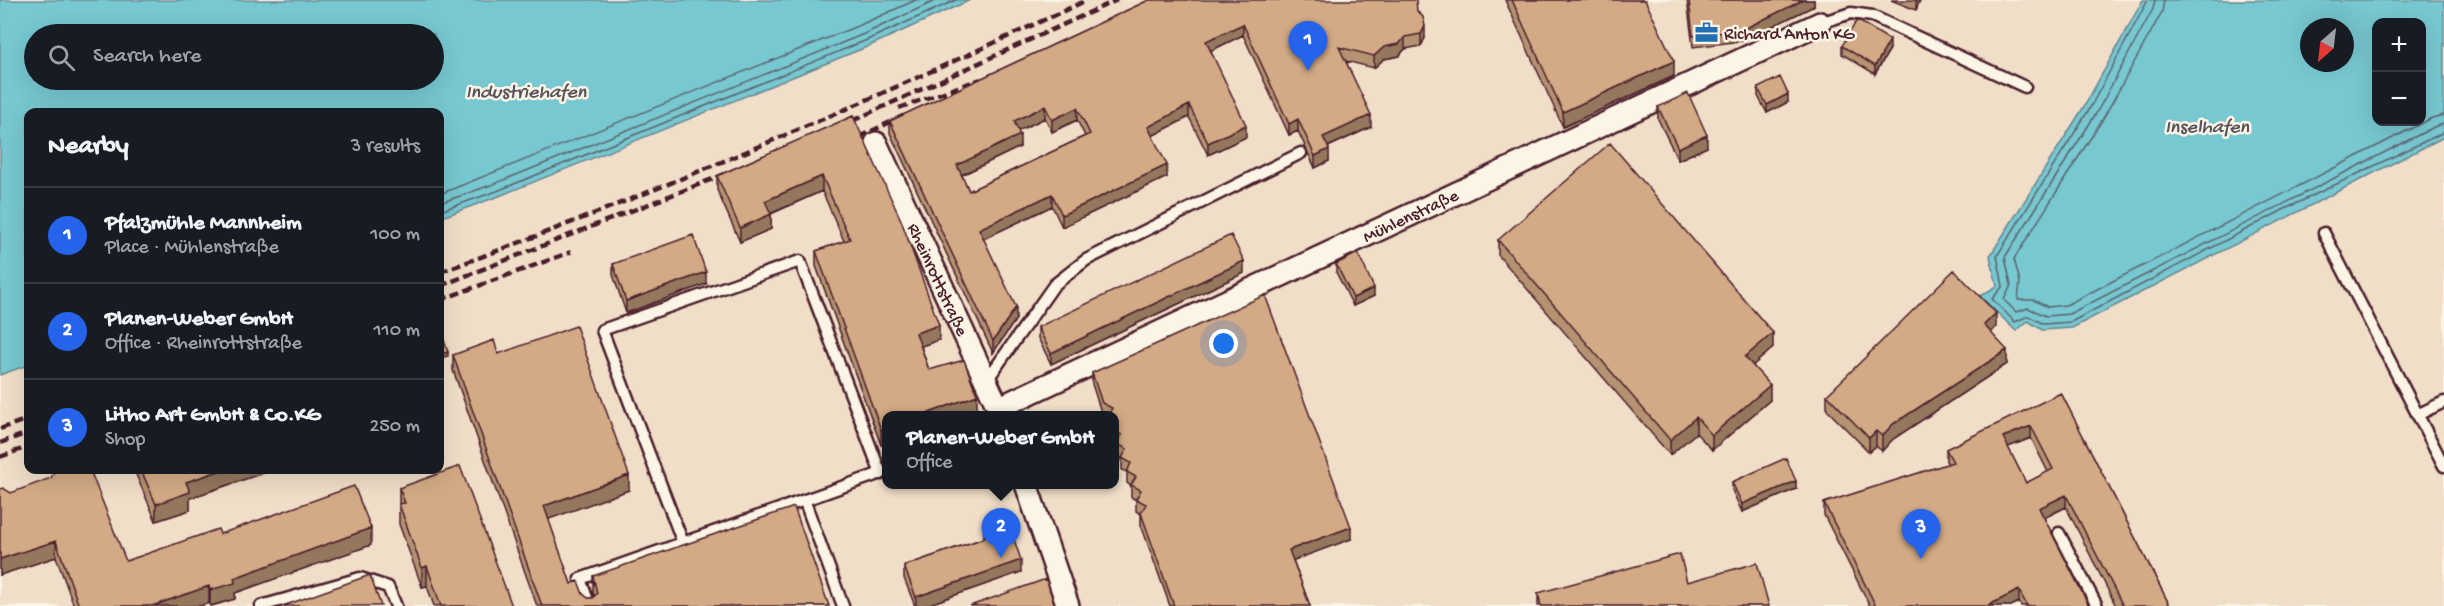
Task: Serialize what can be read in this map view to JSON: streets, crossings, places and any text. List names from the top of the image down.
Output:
{
  "streets": {
    "street": ["Mühlenstraße", "Rheinrottstraße"]
  },
  "crossings": [
    ["Mühlenstraße", "Rheinrottstraße"]
  ],
  "water": ["Industriehafen", "Inselhafen"],
  "places": {
    "office": ["Richard Anton KG"]
  },
  "north": "bottom left",
  "page": {
    "map_buttons": ["+", "−"],
    "pins": ["1", "2", "3"],
    "search": "Search here",
    "heading": ["Nearby", "3 results"],
    "list": [
      {
        "mark": "1",
        "name": "Pfalzmühle Mannheim",
        "note": "Place · Mühlenstraße",
        "value": "100 m"
      },
      {
        "mark": "2",
        "name": "Planen-Weber GmbH",
        "note": "Office · Rheinrottstraße",
        "value": "110 m"
      },
      {
        "mark": "3",
        "name": "Litho Art GmbH & Co.KG",
        "note": "Shop",
        "value": "250 m"
      }
    ],
    "popup": ["Planen-Weber GmbH", "Office"]
  }
}
